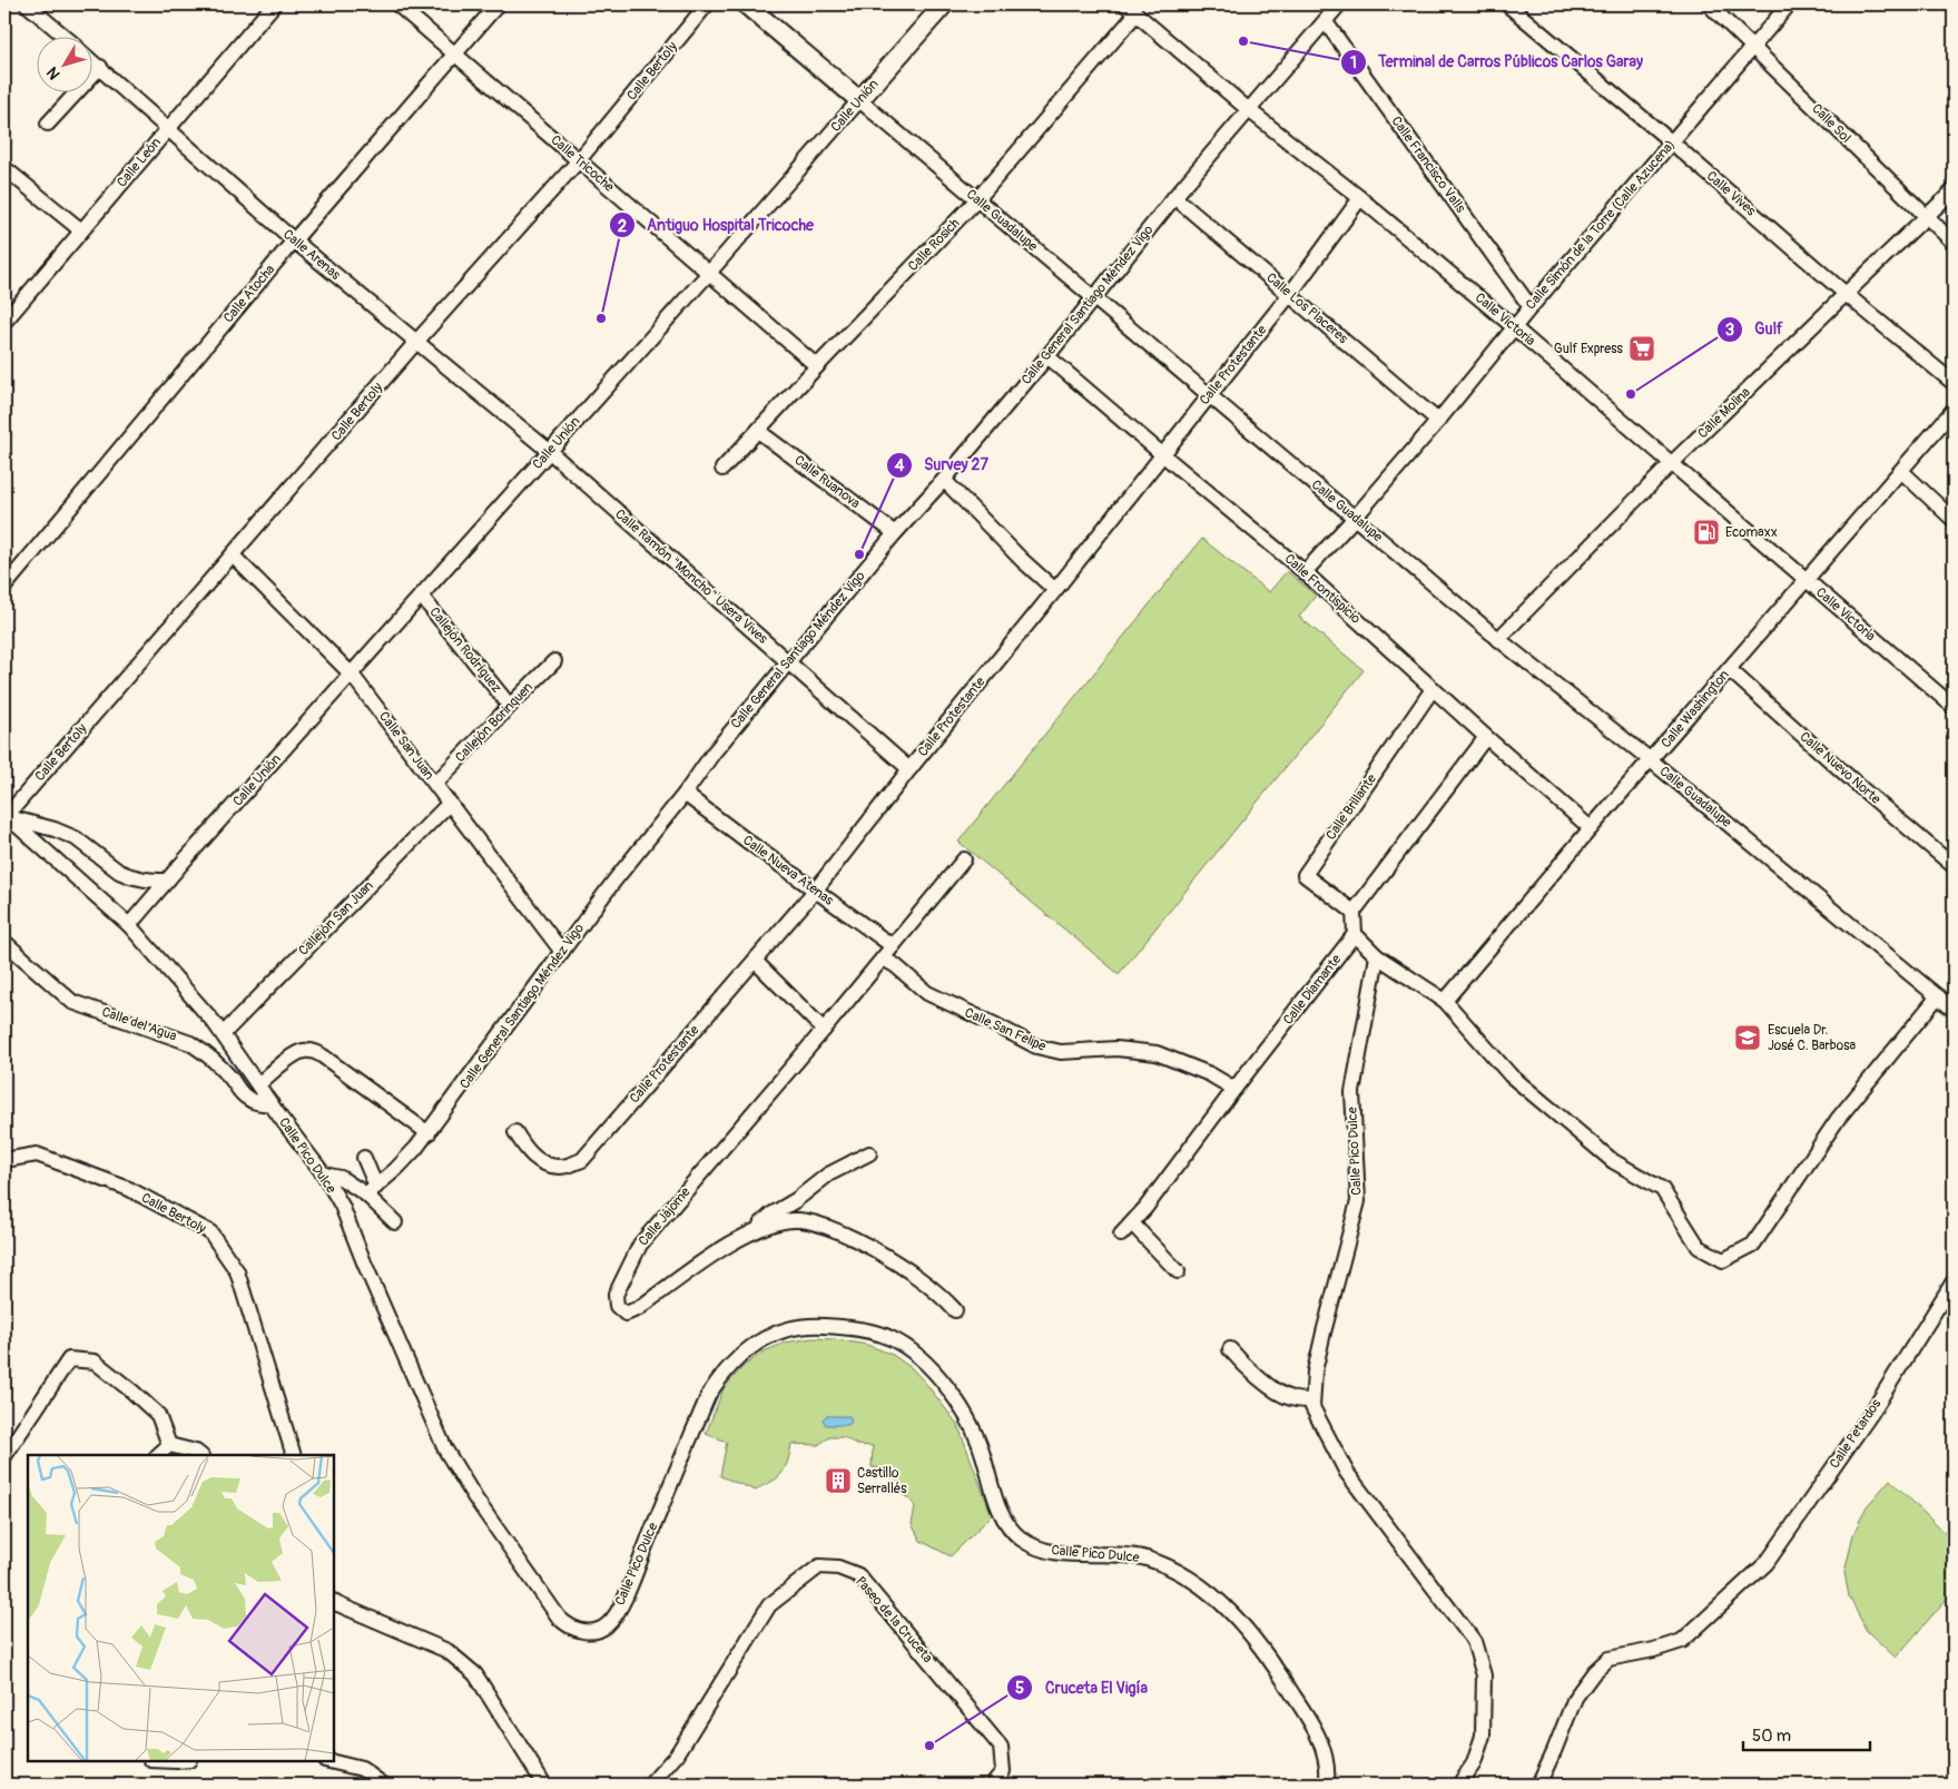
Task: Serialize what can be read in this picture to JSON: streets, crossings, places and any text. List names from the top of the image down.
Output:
{
  "streets": {
    "street": [
      "Calle Bertoly",
      "Calle Unión",
      "Calle Sol",
      "Calle León",
      "Calle Tricoche",
      "Calle Francisco Valls",
      "Calle Vives",
      "Calle Guadalupe",
      "Calle Simón de la Torre (Calle Azucena)",
      "Calle Rosich",
      "Calle Arenas",
      "Calle Atocha",
      "Calle General Santiago Méndez Vigo",
      "Calle Los Placeres",
      "Calle Victoria",
      "Calle Protestante",
      "Calle Molina",
      "Calle Ruanova",
      "Calle Ramón \"Moncho\" Usera Vives",
      "Calle Frontispicio",
      "Callejón Rodríguez",
      "Calle Washington",
      "Callejón Borinquen",
      "Calle San Juan",
      "Calle Nuevo Norte",
      "Calle Brillante",
      "Calle Nueva Atenas",
      "Callejón San Juan",
      "Calle Diamante",
      "Calle del Agua",
      "Calle San Felipe",
      "Calle Pico Dulce",
      "Calle Jájome",
      "Calle Petardos",
      "Paseo de la Cruceta"
    ]
  },
  "crossings": [
    ["Calle Bertoly", "Calle Tricoche"],
    ["Calle Bertoly", "Calle Arenas"],
    ["Calle Bertoly", "Calle San Juan"],
    ["Calle Bertoly", "Calle Pico Dulce"],
    ["Calle Unión", "Calle Tricoche"],
    ["Calle Unión", "Calle Guadalupe"],
    ["Calle Unión", "Calle Arenas"],
    ["Calle Unión", "Calle Ramón \"Moncho\" Usera Vives"],
    ["Calle Unión", "Callejón Rodríguez"],
    ["Calle Unión", "Calle San Juan"],
    ["Calle Unión", "Calle Pico Dulce"],
    ["Calle Sol", "Calle Simón de la Torre (Calle Azucena)"],
    ["Calle Sol", "Calle Molina"],
    ["Calle León", "Calle Arenas"],
    ["Calle Tricoche", "Calle Rosich"],
    ["Calle Tricoche", "Calle Atocha"],
    ["Calle Francisco Valls", "Calle Simón de la Torre (Calle Azucena)"],
    ["Calle Francisco Valls", "Calle General Santiago Méndez Vigo"],
    ["Calle Vives", "Calle Simón de la Torre (Calle Azucena)"],
    ["Calle Vives", "Calle Molina"],
    ["Calle Guadalupe", "Calle Simón de la Torre (Calle Azucena)"],
    ["Calle Guadalupe", "Calle Rosich"],
    ["Calle Guadalupe", "Calle General Santiago Méndez Vigo"],
    ["Calle Guadalupe", "Calle Protestante"],
    ["Calle Guadalupe", "Calle Molina"],
    ["Calle Guadalupe", "Calle Washington"],
    ["Calle Simón de la Torre (Calle Azucena)", "Calle Los Placeres"],
    ["Calle Simón de la Torre (Calle Azucena)", "Calle Victoria"],
    ["Calle Simón de la Torre (Calle Azucena)", "Calle Frontispicio"],
    ["Calle Rosich", "Calle Victoria"],
    ["Calle Rosich", "Calle Ruanova"],
    ["Calle Arenas", "Calle Atocha"],
    ["Calle Arenas", "Calle Ramón \"Moncho\" Usera Vives"],
    ["Calle General Santiago Méndez Vigo", "Calle Los Placeres"],
    ["Calle General Santiago Méndez Vigo", "Calle Victoria"],
    ["Calle General Santiago Méndez Vigo", "Calle Ruanova"],
    ["Calle General Santiago Méndez Vigo", "Calle Ramón \"Moncho\" Usera Vives"],
    ["Calle General Santiago Méndez Vigo", "Calle Frontispicio"],
    ["Calle General Santiago Méndez Vigo", "Calle San Juan"],
    ["Calle General Santiago Méndez Vigo", "Calle Nueva Atenas"],
    ["Calle Los Placeres", "Calle Protestante"],
    ["Calle Victoria", "Calle Protestante"],
    ["Calle Victoria", "Calle Molina"],
    ["Calle Victoria", "Calle Washington"],
    ["Calle Protestante", "Calle Ramón \"Moncho\" Usera Vives"],
    ["Calle Protestante", "Calle Frontispicio"],
    ["Calle Protestante", "Calle Nueva Atenas"],
    ["Calle Frontispicio", "Calle Washington"],
    ["Calle Frontispicio", "Calle Brillante"],
    ["Callejón Rodríguez", "Callejón Borinquen"],
    ["Calle Washington", "Calle Nuevo Norte"],
    ["Callejón Borinquen", "Calle San Juan"],
    ["Calle San Juan", "Callejón San Juan"],
    ["Calle Nueva Atenas", "Calle Jájome"],
    ["Callejón San Juan", "Calle Pico Dulce"],
    ["Calle Diamante", "Calle San Felipe"],
    ["Calle del Agua", "Calle Pico Dulce"],
    ["Calle San Felipe", "Calle Jájome"]
  ],
  "places": {
    "other": [
      "Terminal de Carros Públicos Carlos Garay",
      "Antiguo Hospital Tricoche",
      "Gulf",
      "Survey 27",
      "Cruceta El Vigía"
    ],
    "supermarket": ["Gulf Express"],
    "fuel station": ["Ecomaxx"],
    "school or university": ["Escuela Dr. José C. Barbosa"],
    "building": ["Castillo Serrallés"]
  },
  "scale_bar": "50 m",
  "north": "bottom left"
}
